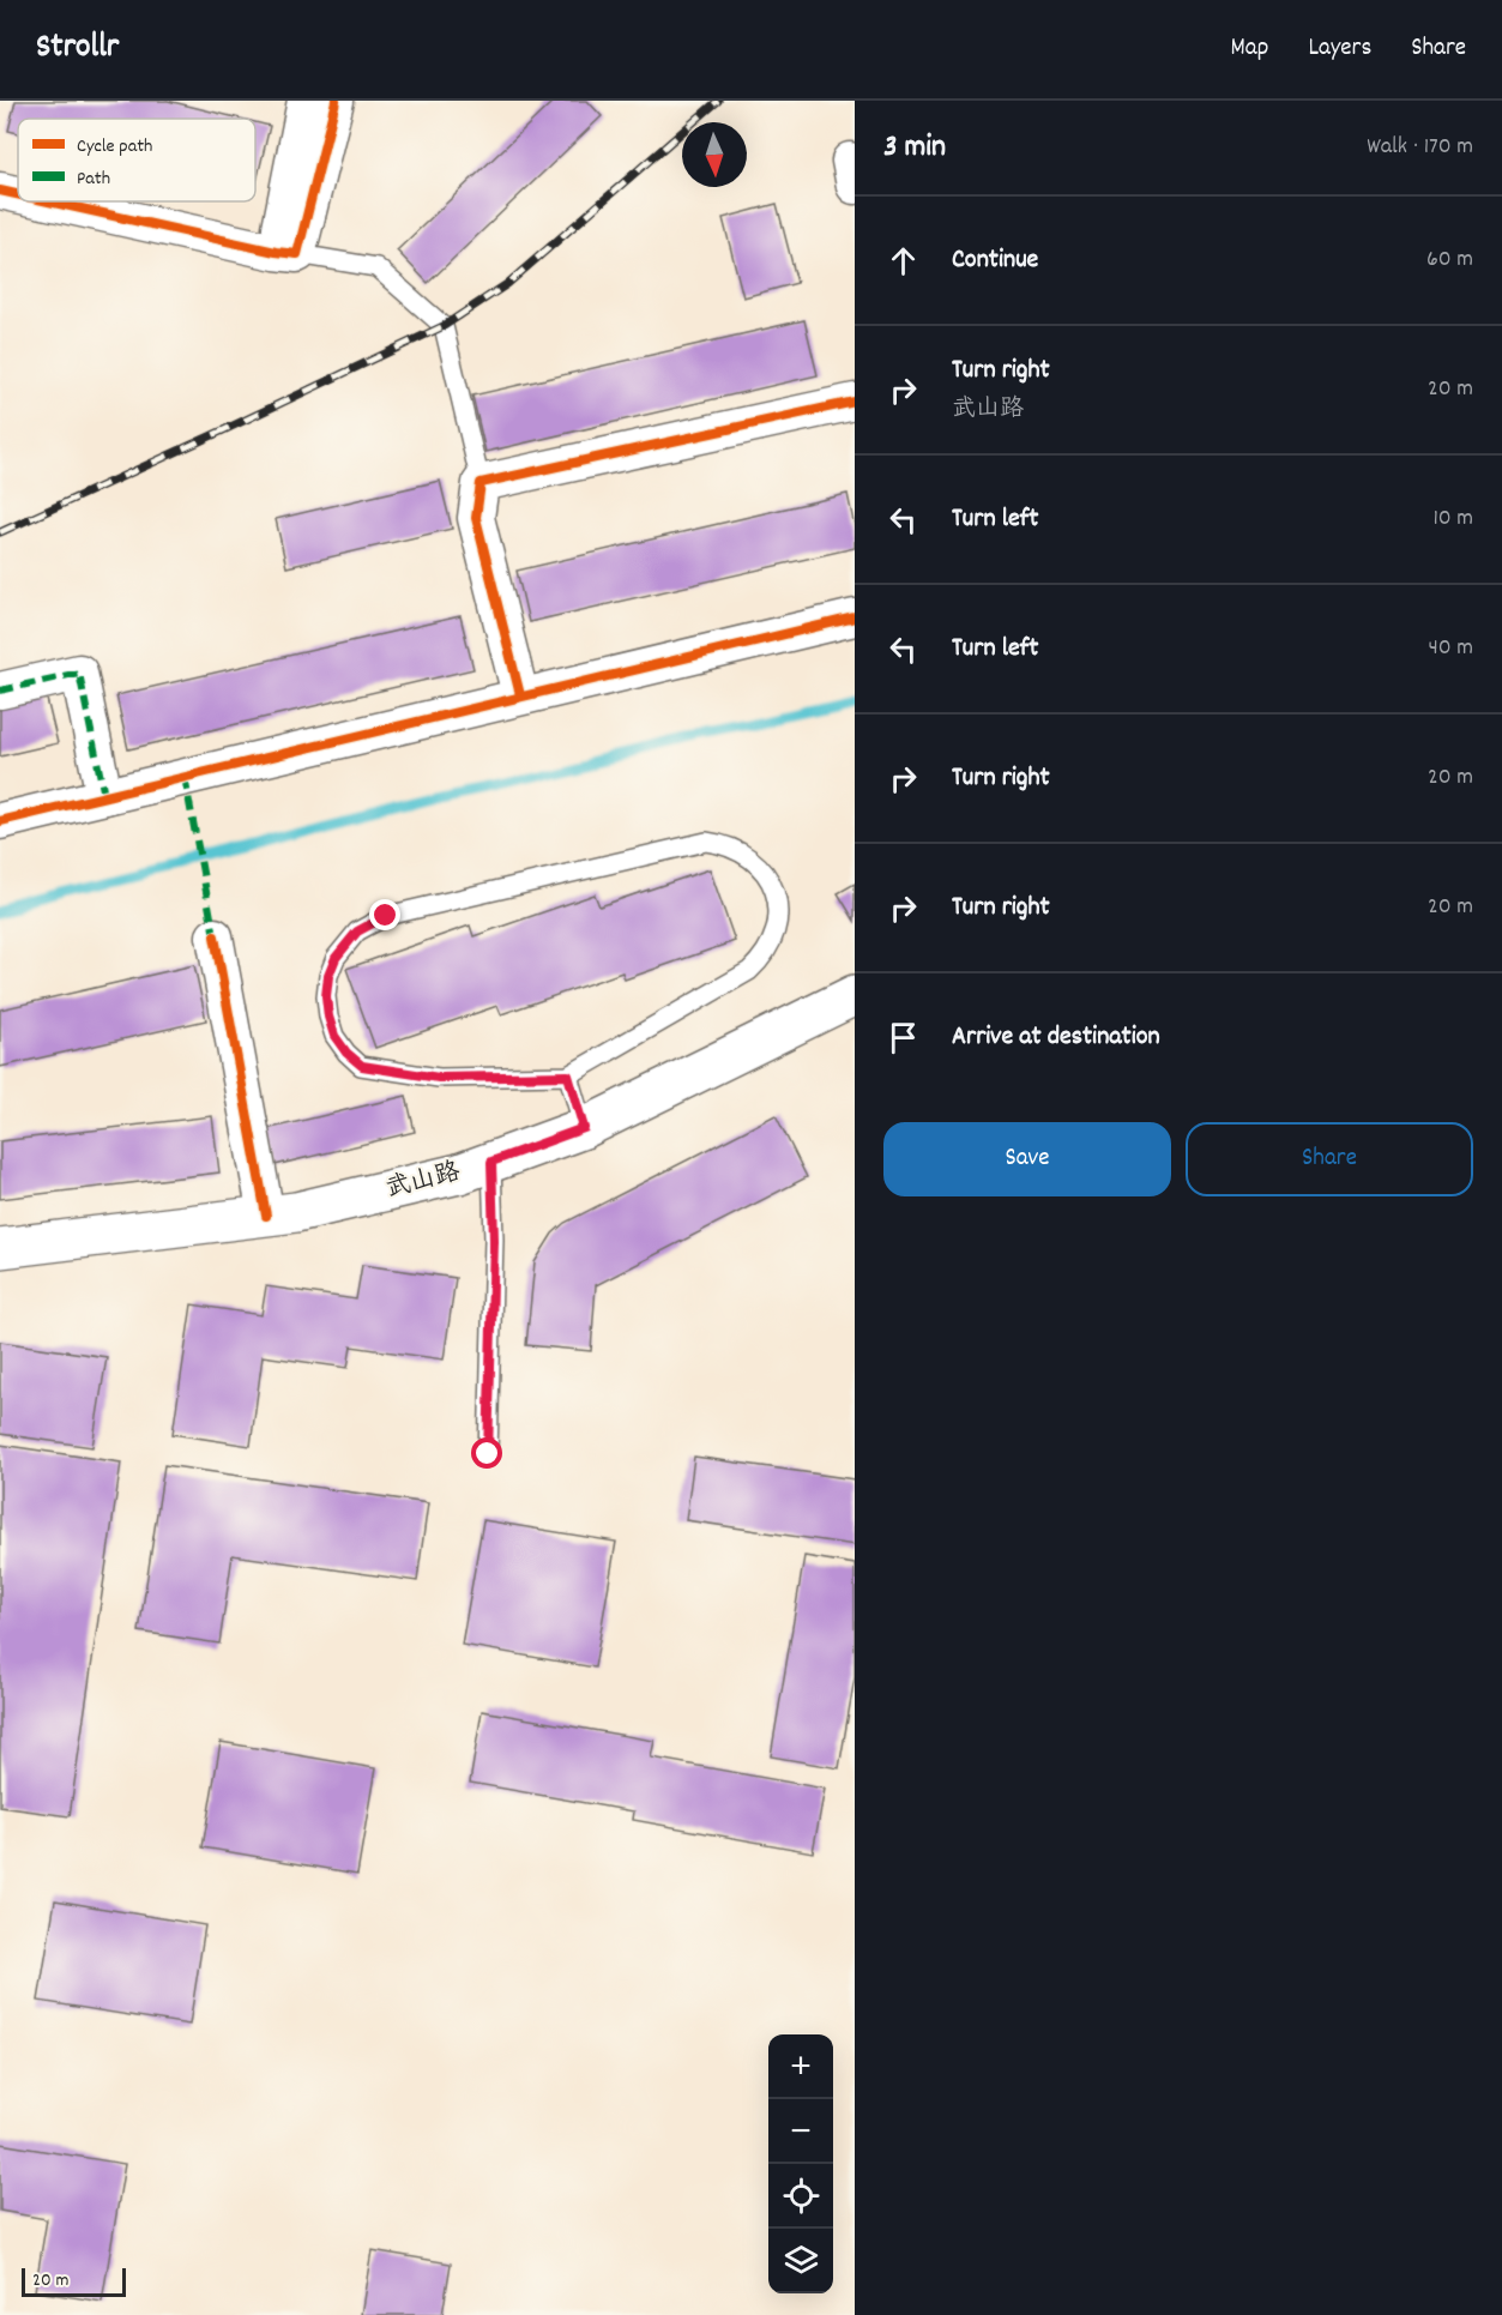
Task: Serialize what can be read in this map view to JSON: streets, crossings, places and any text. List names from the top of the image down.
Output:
{
  "streets": {
    "main road": ["武山路"]
  },
  "legend": ["Cycle path", "Path"],
  "scale_bar": "20 m",
  "north": "bottom",
  "page": {
    "header": "Strollr",
    "nav": ["Map", "Layers", "Share"],
    "heading": ["3 min", "Walk · 170 m"],
    "list": [
      ["Continue", "60 m"],
      ["Turn right", "武山路", "20 m"],
      ["Turn left", "10 m"],
      ["Turn left", "40 m"],
      ["Turn right", "20 m"],
      ["Turn right", "20 m"],
      "Arrive at destination"
    ],
    "buttons": ["Save", "Share"],
    "map_buttons": ["+", "−"],
    "scale": "20 m"
  }
}
